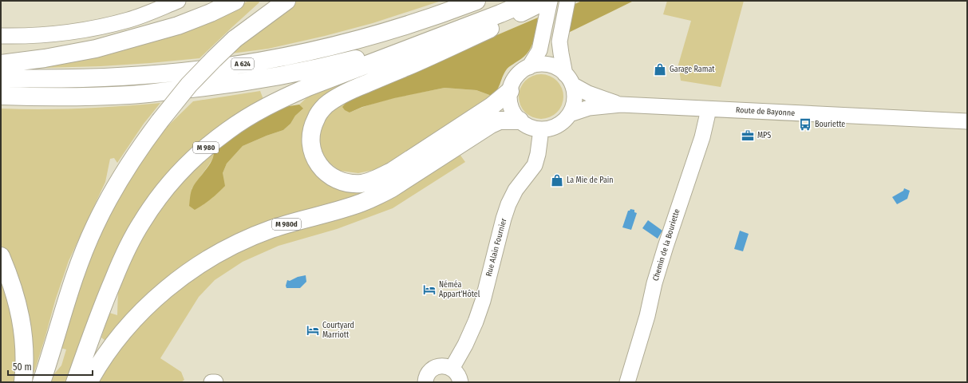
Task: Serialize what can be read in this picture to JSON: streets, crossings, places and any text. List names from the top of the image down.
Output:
{
  "streets": {
    "highway": ["A 624", "M 980", "M 980d"],
    "street": ["Route de Bayonne", "Chemin de la Bouriette", "Rue Alain Fournier"]
  },
  "crossings": [
    ["A 624", "M 980"],
    ["Route de Bayonne", "M 980d"],
    ["Route de Bayonne", "Chemin de la Bouriette"],
    ["Route de Bayonne", "Rue Alain Fournier"],
    ["M 980d", "Rue Alain Fournier"]
  ],
  "places": {
    "shop": ["Garage Ramat", "La Mie de Pain"],
    "bus stop": ["Bouriette"],
    "office": ["MPS"],
    "hotel": ["Néméa Appart'Hôtel", "Courtyard Marriott"]
  },
  "scale_bar": "50 m"
}
